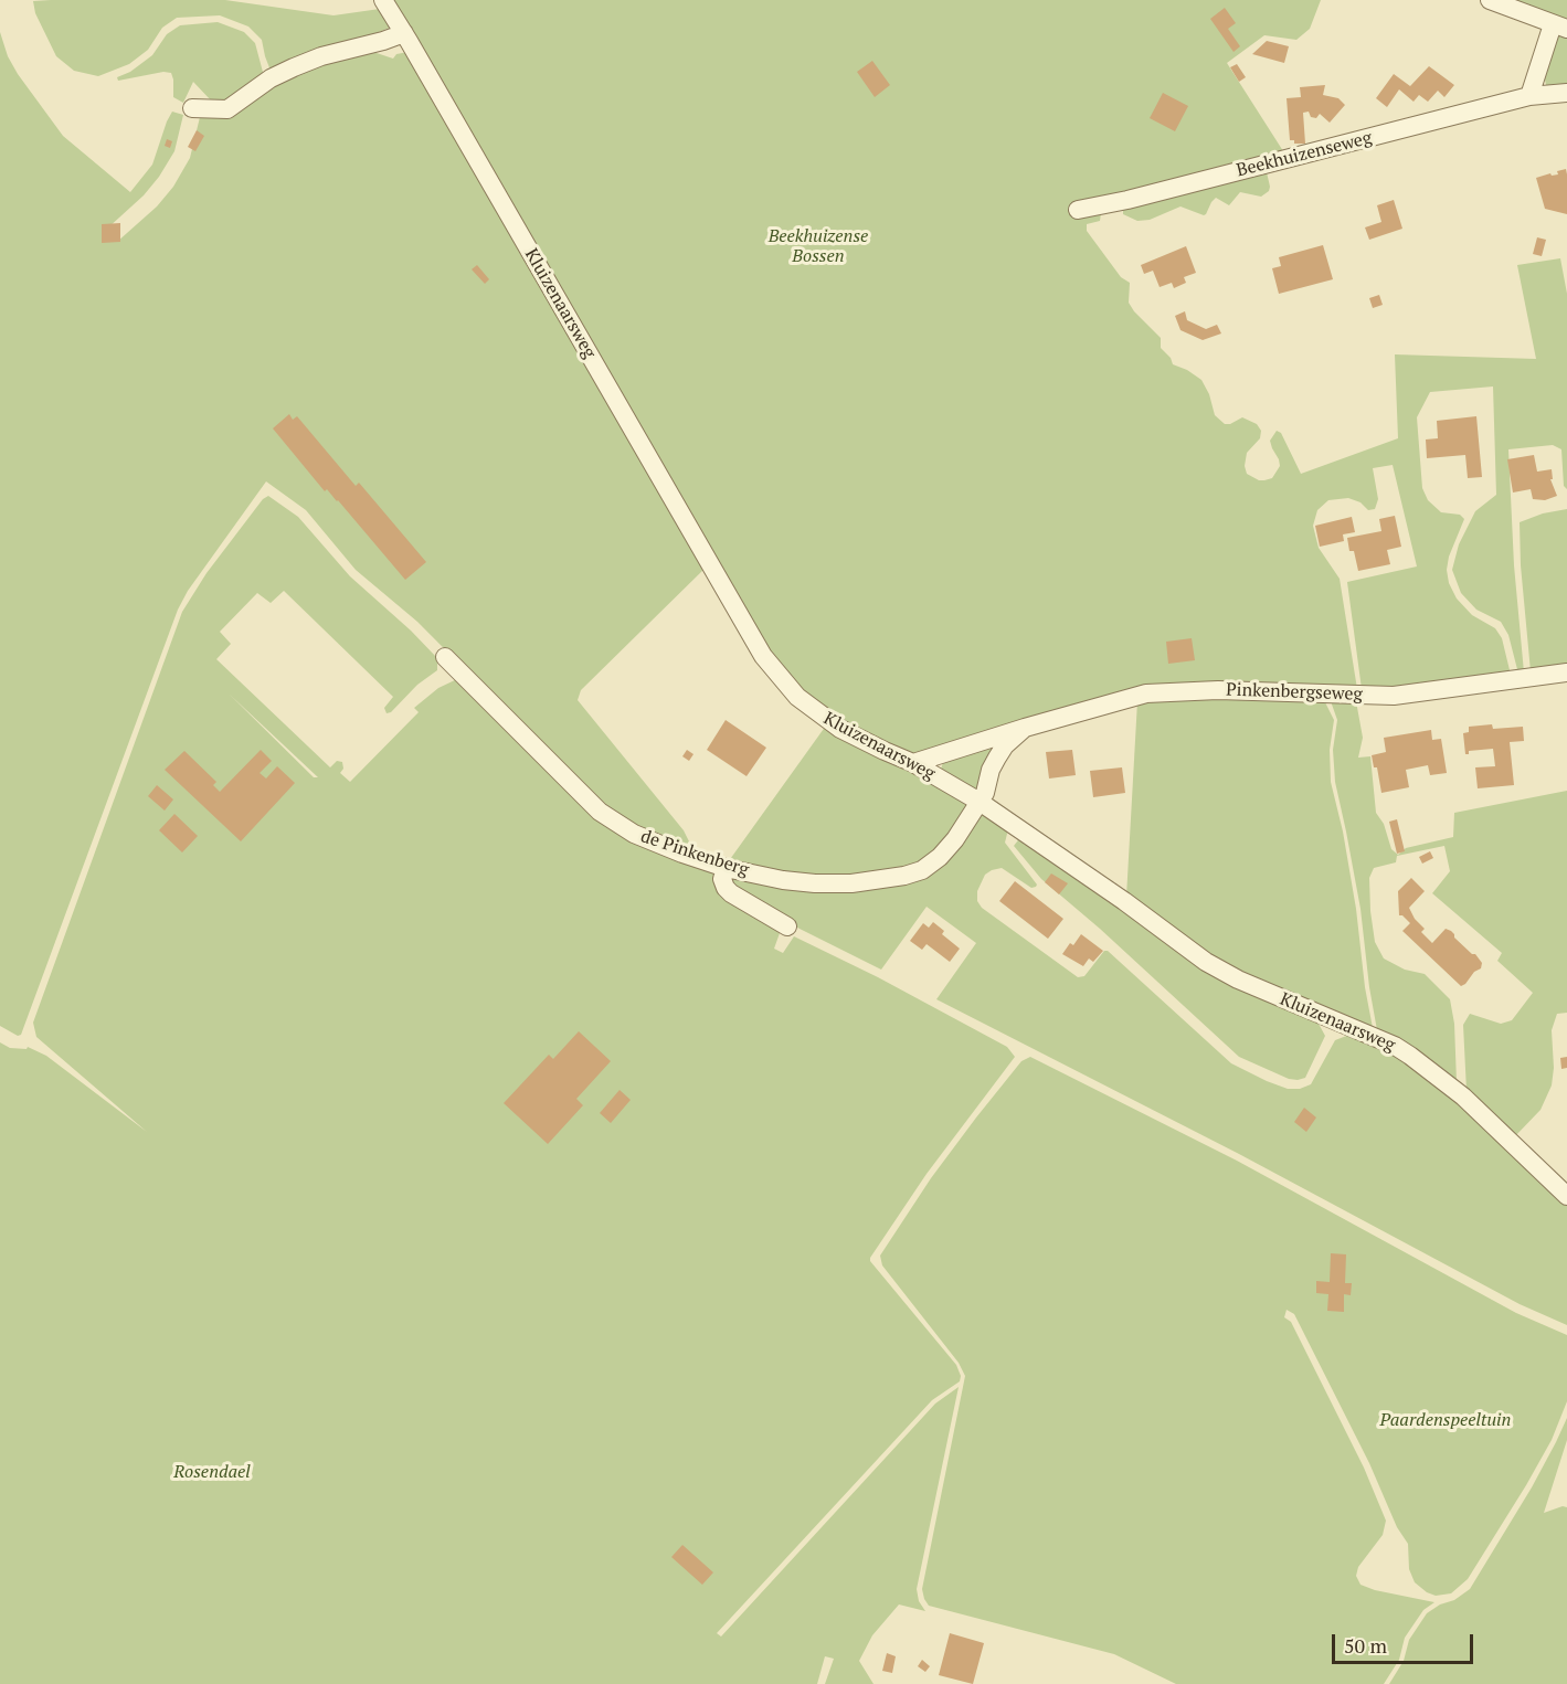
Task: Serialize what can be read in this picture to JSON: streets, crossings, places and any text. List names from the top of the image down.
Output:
{
  "streets": {
    "street": [
      "Beekhuizenseweg",
      "Kluizenaarsweg",
      "Pinkenbergseweg",
      "de Pinkenberg"
    ]
  },
  "crossings": [
    ["Kluizenaarsweg", "Pinkenbergseweg"],
    ["Kluizenaarsweg", "de Pinkenberg"],
    ["Pinkenbergseweg", "de Pinkenberg"]
  ],
  "parks": ["Beekhuizense Bossen", "Paardenspeeltuin", "Rosendael"],
  "scale_bar": "50 m"
}
